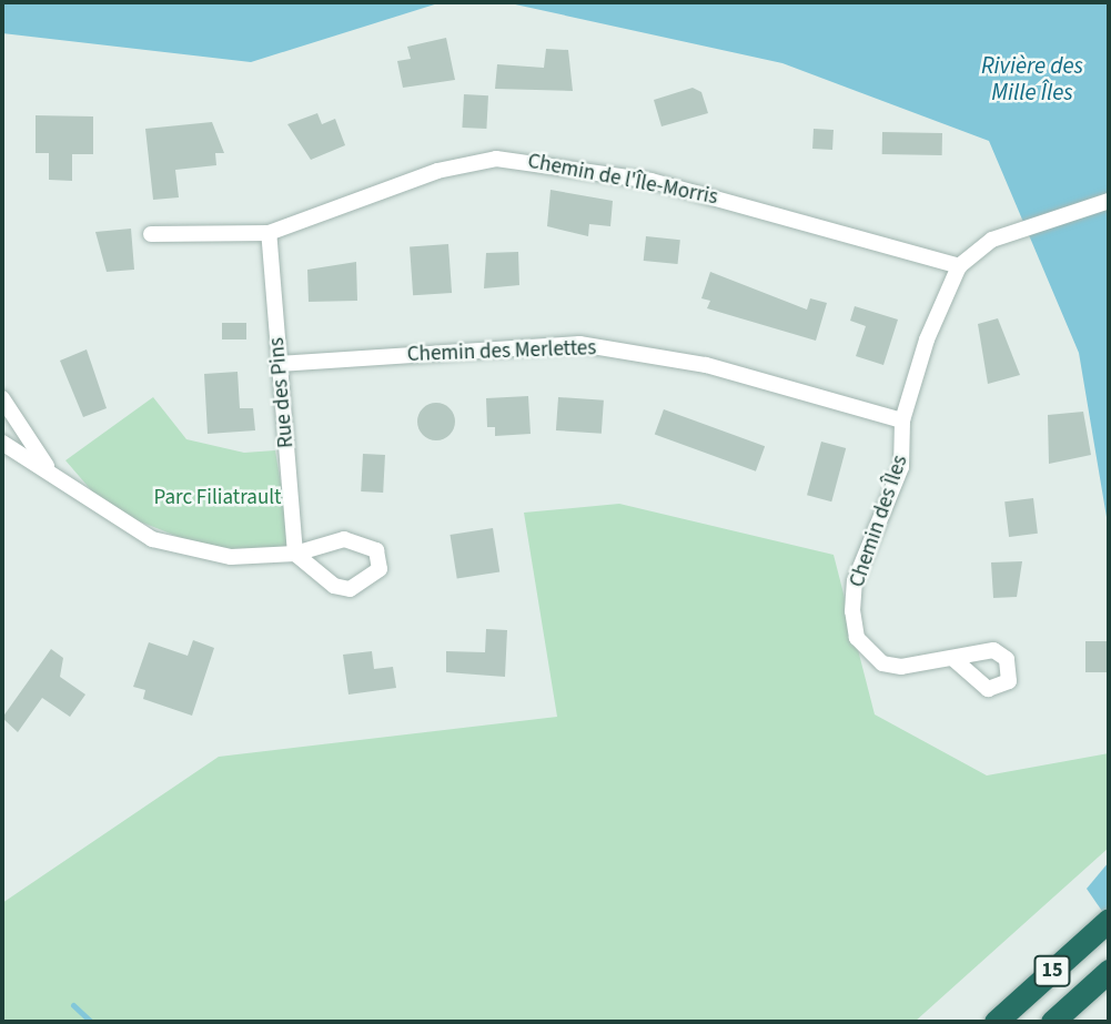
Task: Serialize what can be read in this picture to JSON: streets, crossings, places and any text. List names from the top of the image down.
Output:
{
  "streets": {
    "highway": ["15"],
    "street": [
      "Chemin de l'Île-Morris",
      "Chemin des Merlettes",
      "Rue des Pins",
      "Chemin des Îles"
    ]
  },
  "crossings": [
    ["Chemin de l'Île-Morris", "Rue des Pins"],
    ["Chemin de l'Île-Morris", "Chemin des Îles"],
    ["Chemin des Merlettes", "Rue des Pins"],
    ["Chemin des Merlettes", "Chemin des Îles"]
  ],
  "water": ["Rivière des Mille Îles"],
  "parks": ["Parc Filiatrault"]
}
